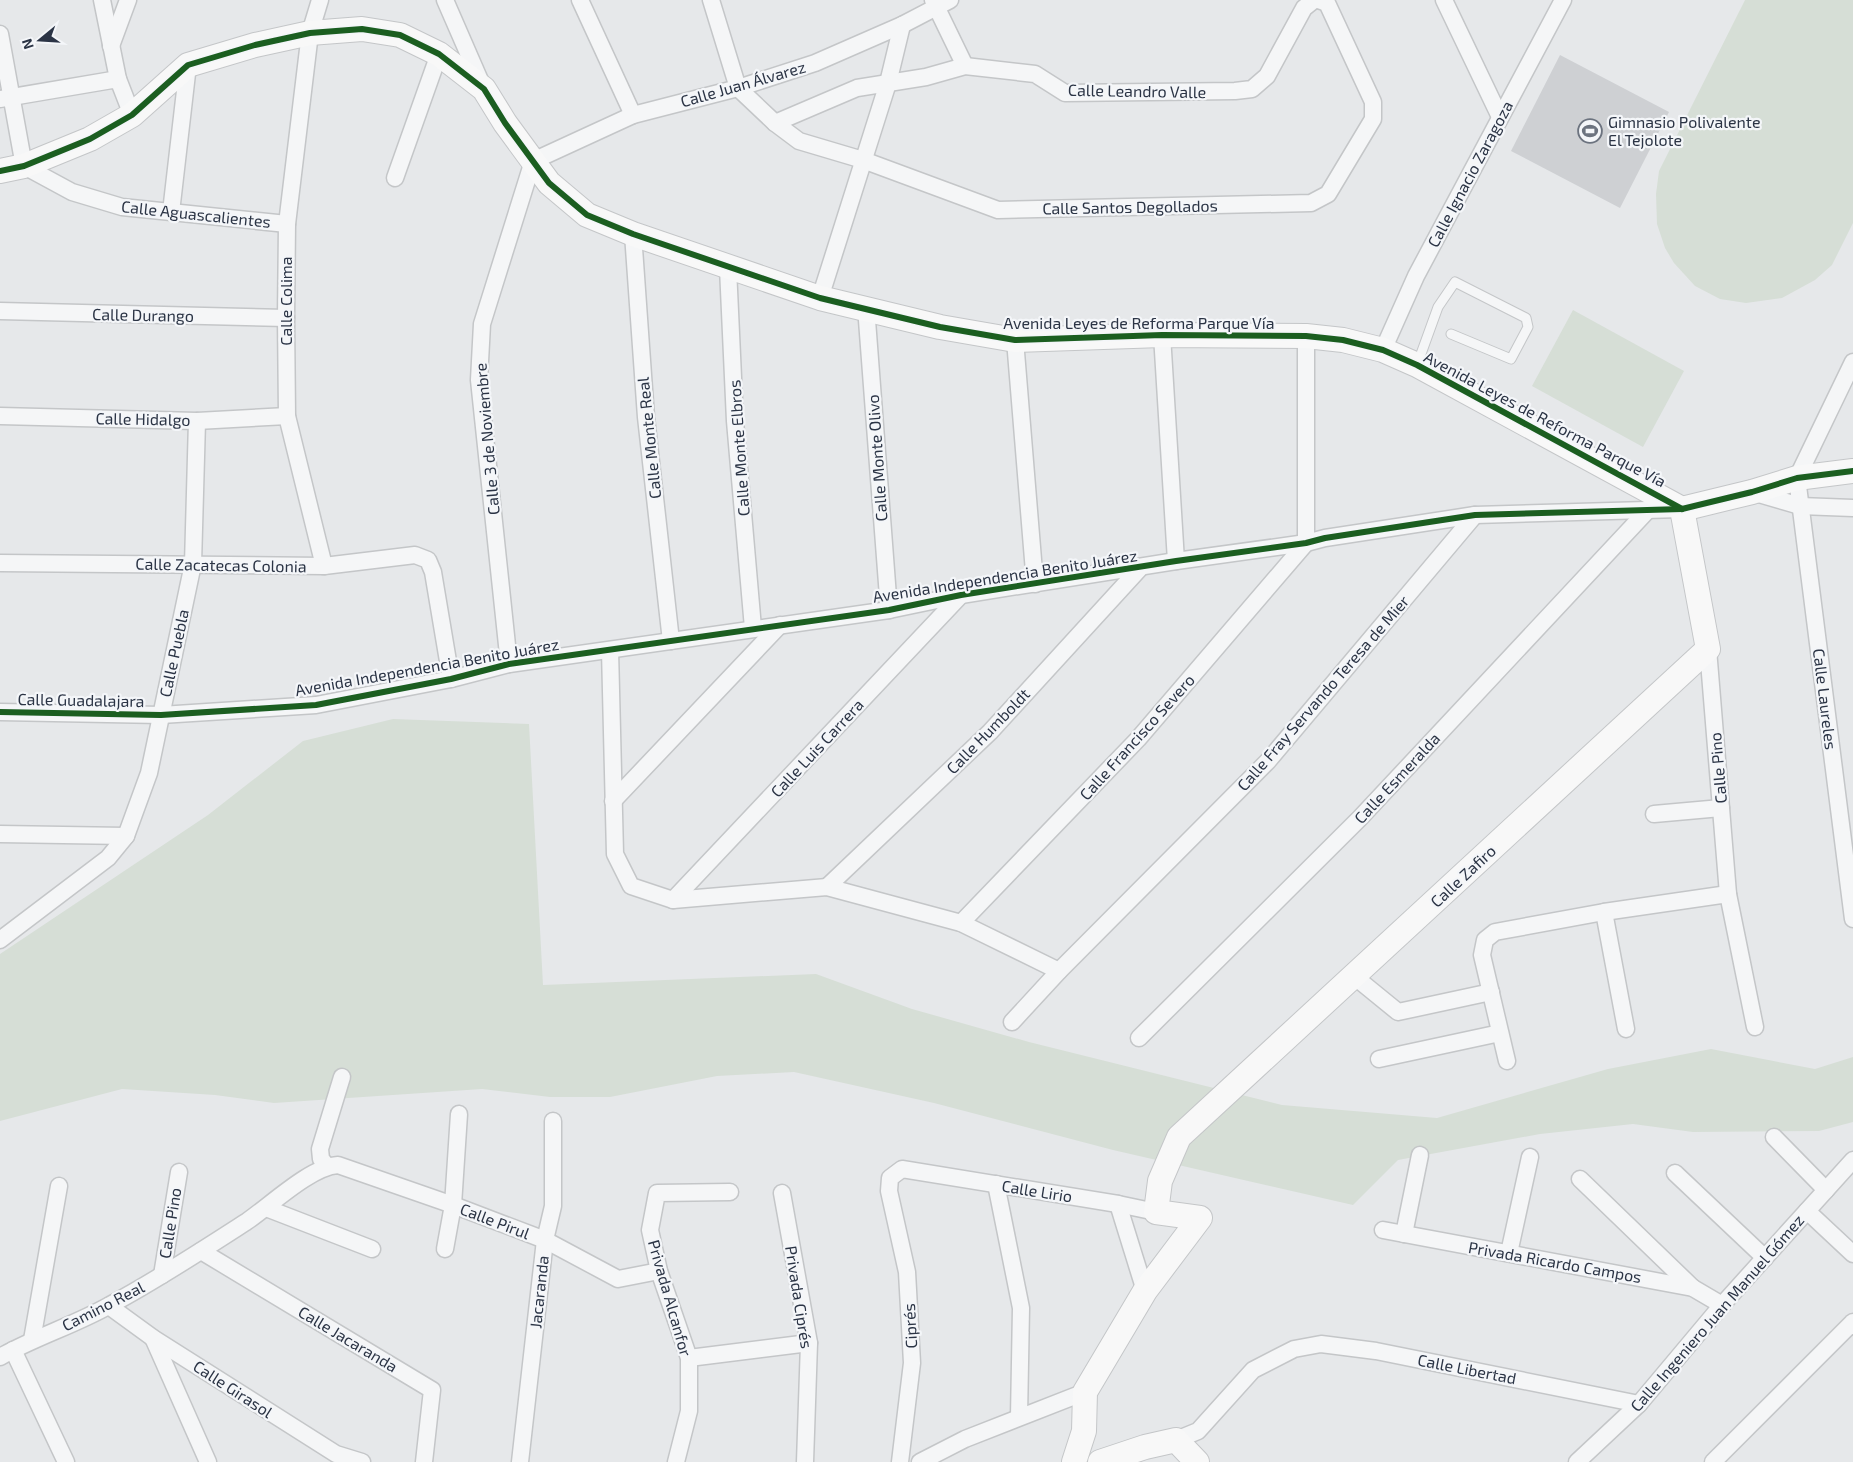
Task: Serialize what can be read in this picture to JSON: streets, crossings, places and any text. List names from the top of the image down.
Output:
{
  "streets": {
    "street": [
      "Calle Juan Álvarez",
      "Calle Leandro Valle",
      "Calle Ignacio Zaragoza",
      "Calle Santos Degollados",
      "Calle Aguascalientes",
      "Calle Colima",
      "Calle Durango",
      "Avenida Leyes de Reforma Parque Vía",
      "Calle Hidalgo",
      "Calle Monte Real",
      "Calle 3 de Noviembre",
      "Calle Monte Elbros",
      "Calle Monte Olivo",
      "Calle Zacatecas Colonia",
      "Avenida Independencia Benito Juárez",
      "Calle Puebla",
      "Calle Fray Servando Teresa de Mier",
      "Calle Laureles",
      "Calle Guadalajara",
      "Calle Humboldt",
      "Calle Francisco Severo",
      "Calle Luis Carrera",
      "Calle Pino",
      "Calle Esmeralda",
      "Calle Zafiro",
      "Calle Lirio",
      "Calle Pirul",
      "Privada Ricardo Campos",
      "Jacaranda",
      "Privada Ciprés",
      "Privada Alcanfor",
      "Camino Real",
      "Calle Ingeniero Juan Manuel Gómez",
      "Ciprés",
      "Calle Jacaranda",
      "Calle Libertad",
      "Calle Girasol"
    ]
  },
  "crossings": [
    ["Calle Juan Álvarez", "Calle Santos Degollados"],
    ["Calle Juan Álvarez", "Avenida Leyes de Reforma Parque Vía"],
    ["Calle Juan Álvarez", "Calle 3 de Noviembre"],
    ["Calle Leandro Valle", "Calle Santos Degollados"],
    ["Calle Ignacio Zaragoza", "Avenida Leyes de Reforma Parque Vía"],
    ["Calle Aguascalientes", "Calle Colima"],
    ["Calle Aguascalientes", "Avenida Leyes de Reforma Parque Vía"],
    ["Calle Colima", "Calle Durango"],
    ["Calle Colima", "Avenida Leyes de Reforma Parque Vía"],
    ["Calle Colima", "Calle Hidalgo"],
    ["Calle Colima", "Calle Zacatecas Colonia"],
    ["Avenida Leyes de Reforma Parque Vía", "Calle Monte Real"],
    ["Avenida Leyes de Reforma Parque Vía", "Calle 3 de Noviembre"],
    ["Avenida Leyes de Reforma Parque Vía", "Calle Monte Elbros"],
    ["Avenida Leyes de Reforma Parque Vía", "Calle Monte Olivo"],
    ["Avenida Leyes de Reforma Parque Vía", "Avenida Independencia Benito Juárez"],
    ["Avenida Leyes de Reforma Parque Vía", "Calle Pino"],
    ["Calle Hidalgo", "Calle Puebla"],
    ["Calle Monte Real", "Avenida Independencia Benito Juárez"],
    ["Calle 3 de Noviembre", "Avenida Independencia Benito Juárez"],
    ["Calle Monte Elbros", "Avenida Independencia Benito Juárez"],
    ["Calle Monte Olivo", "Avenida Independencia Benito Juárez"],
    ["Calle Zacatecas Colonia", "Avenida Independencia Benito Juárez"],
    ["Calle Zacatecas Colonia", "Calle Puebla"],
    ["Avenida Independencia Benito Juárez", "Calle Puebla"],
    ["Avenida Independencia Benito Juárez", "Calle Fray Servando Teresa de Mier"],
    ["Avenida Independencia Benito Juárez", "Calle Laureles"],
    ["Avenida Independencia Benito Juárez", "Calle Guadalajara"],
    ["Avenida Independencia Benito Juárez", "Calle Humboldt"],
    ["Avenida Independencia Benito Juárez", "Calle Francisco Severo"],
    ["Avenida Independencia Benito Juárez", "Calle Luis Carrera"],
    ["Avenida Independencia Benito Juárez", "Calle Pino"],
    ["Avenida Independencia Benito Juárez", "Calle Esmeralda"],
    ["Calle Puebla", "Calle Guadalajara"],
    ["Calle Pino", "Calle Zafiro"],
    ["Calle Pino", "Camino Real"],
    ["Calle Zafiro", "Calle Lirio"],
    ["Calle Lirio", "Ciprés"],
    ["Calle Pirul", "Jacaranda"],
    ["Calle Pirul", "Privada Alcanfor"],
    ["Calle Pirul", "Camino Real"],
    ["Privada Ricardo Campos", "Calle Ingeniero Juan Manuel Gómez"],
    ["Camino Real", "Calle Jacaranda"],
    ["Camino Real", "Calle Girasol"],
    ["Calle Ingeniero Juan Manuel Gómez", "Calle Libertad"]
  ],
  "places": {
    "sports": ["Gimnasio Polivalente El Tejolote"]
  },
  "north": "left"
}
